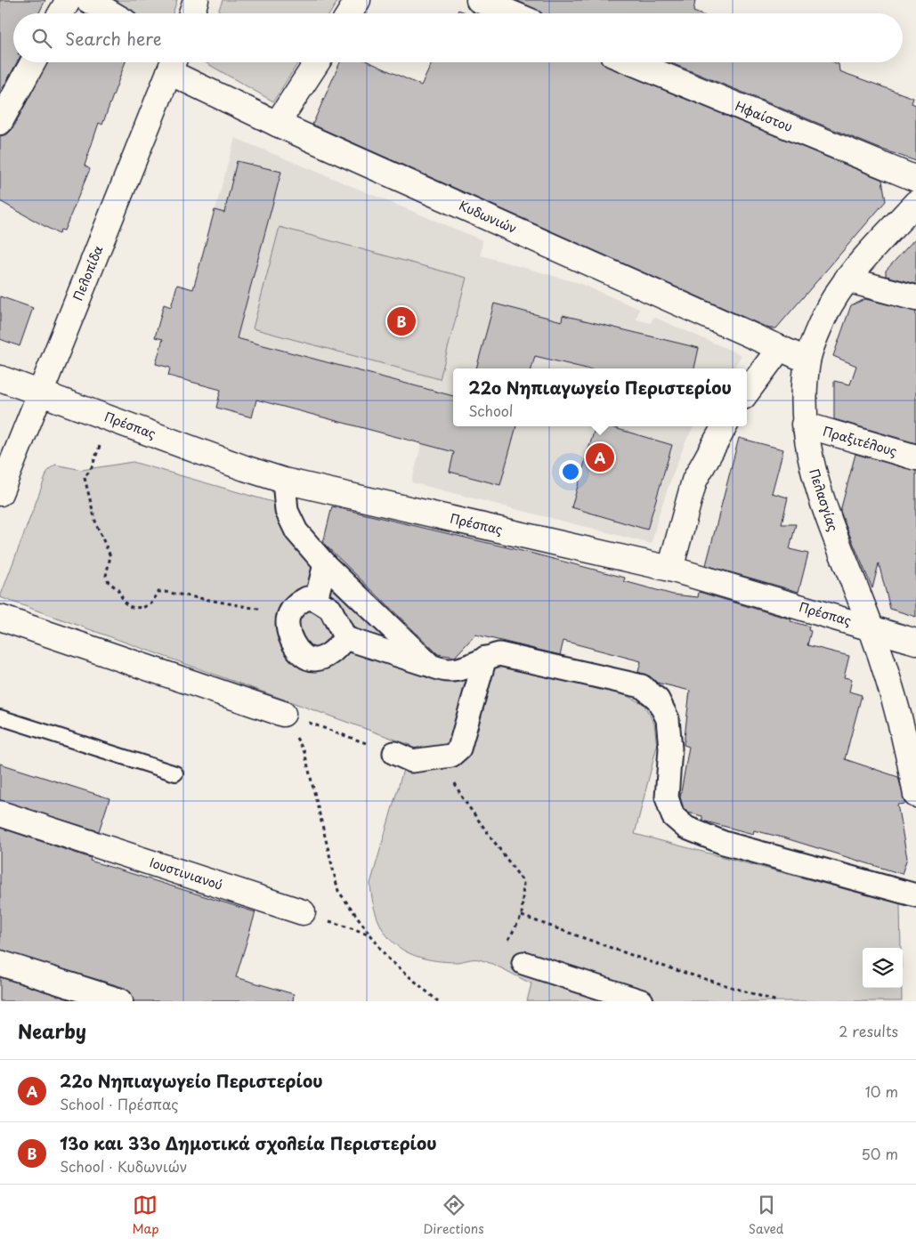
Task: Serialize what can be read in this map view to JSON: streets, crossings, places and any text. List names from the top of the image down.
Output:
{
  "streets": {
    "street": [
      "Ηφαίστου",
      "Κυδωνιών",
      "Πελοπίδα",
      "Πρέσπας",
      "Πραξιτέλους",
      "Πελασγίας",
      "Ιουστινιανού"
    ]
  },
  "crossings": [
    ["Κυδωνιών", "Πελοπίδα"],
    ["Κυδωνιών", "Πελασγίας"],
    ["Πελοπίδα", "Πρέσπας"],
    ["Πρέσπας", "Πελασγίας"],
    ["Πραξιτέλους", "Πελασγίας"]
  ],
  "page": {
    "search": "Search here",
    "pins": ["B", "A"],
    "popup": ["22ο Νηπιαγωγείο Περιστερίου", "School"],
    "heading": ["Nearby", "2 results"],
    "list": [
      {
        "mark": "A",
        "name": "22ο Νηπιαγωγείο Περιστερίου",
        "note": "School · Πρέσπας",
        "value": "10 m"
      },
      {
        "mark": "B",
        "name": "13ο και 33ο Δημοτικά σχολεία Περιστερίου",
        "note": "School · Κυδωνιών",
        "value": "50 m"
      }
    ],
    "nav": ["Map", "Directions", "Saved"]
  }
}
